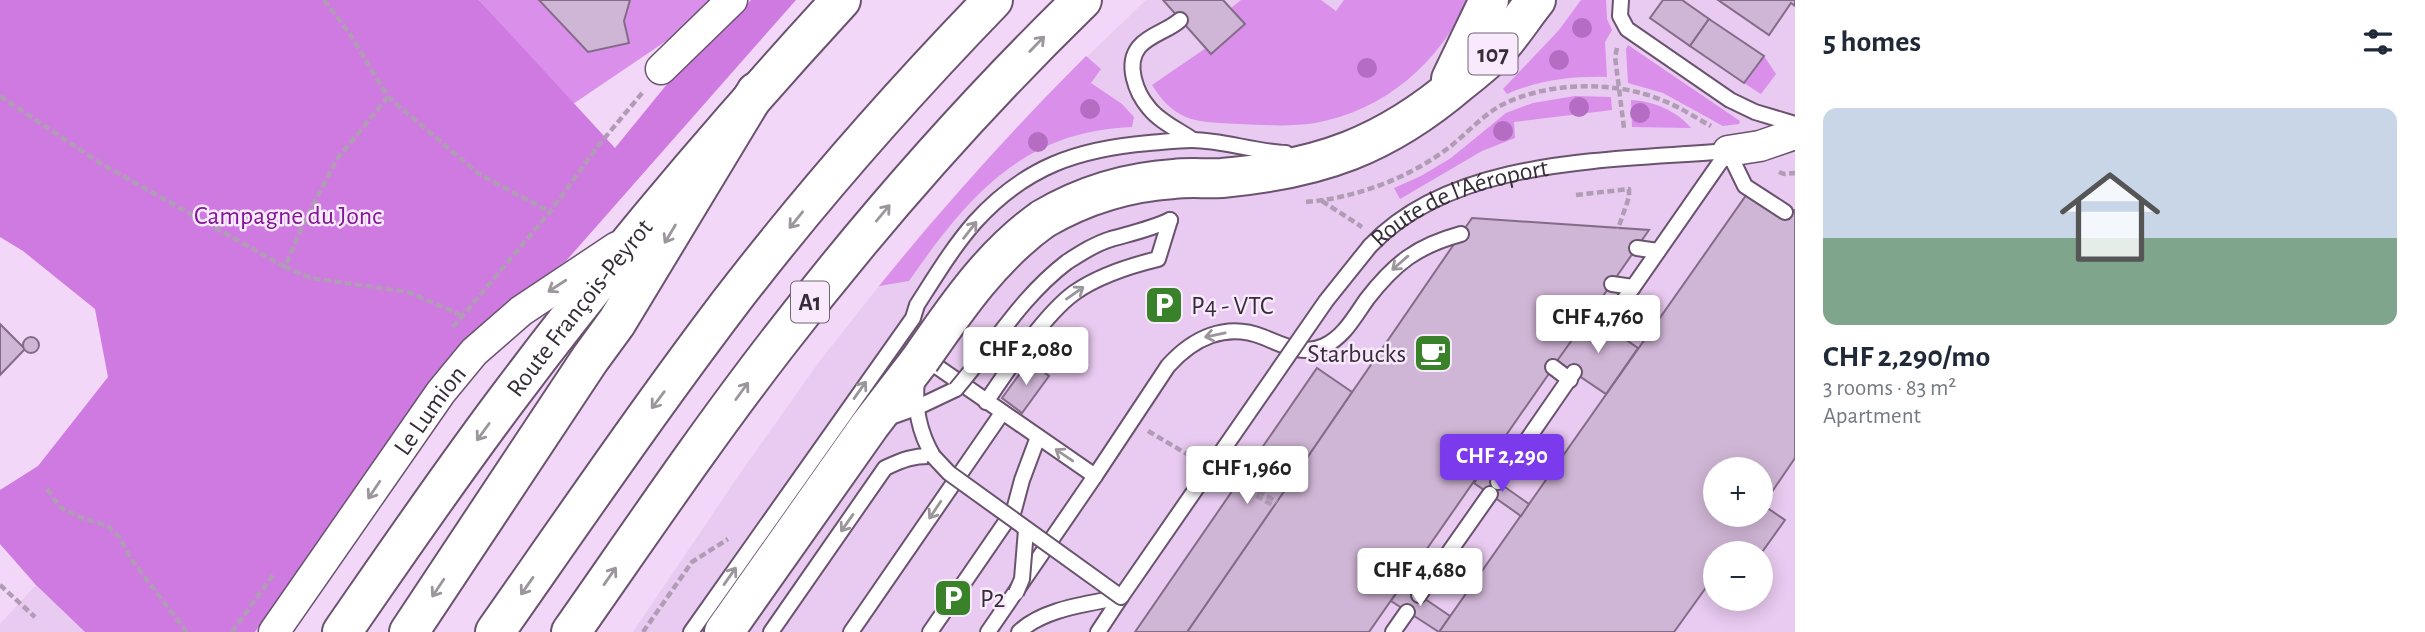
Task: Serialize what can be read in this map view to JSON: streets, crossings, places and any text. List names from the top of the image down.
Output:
{
  "streets": {
    "main road": ["107", "A1", "Route François-Peyrot"],
    "street": ["Route de l'Aéroport", "Le Lumion"]
  },
  "crossings": [
    ["Route François-Peyrot", "Le Lumion"]
  ],
  "one_way": ["Le Lumion"],
  "parks": ["Campagne du Jonc"],
  "places": {
    "parking": ["P4 - VTC", "P2"],
    "cafe": ["Starbucks"]
  },
  "page": {
    "heading": "5 homes",
    "list": [
      {
        "name": "CHF 2,290/mo",
        "note": "3 rooms · 83 m² · Apartment"
      }
    ],
    "price": [
      "CHF 4,760",
      "CHF 2,080",
      "CHF 2,290",
      "CHF 1,960",
      "CHF 4,680"
    ],
    "map_buttons": ["+", "−"]
  }
}
